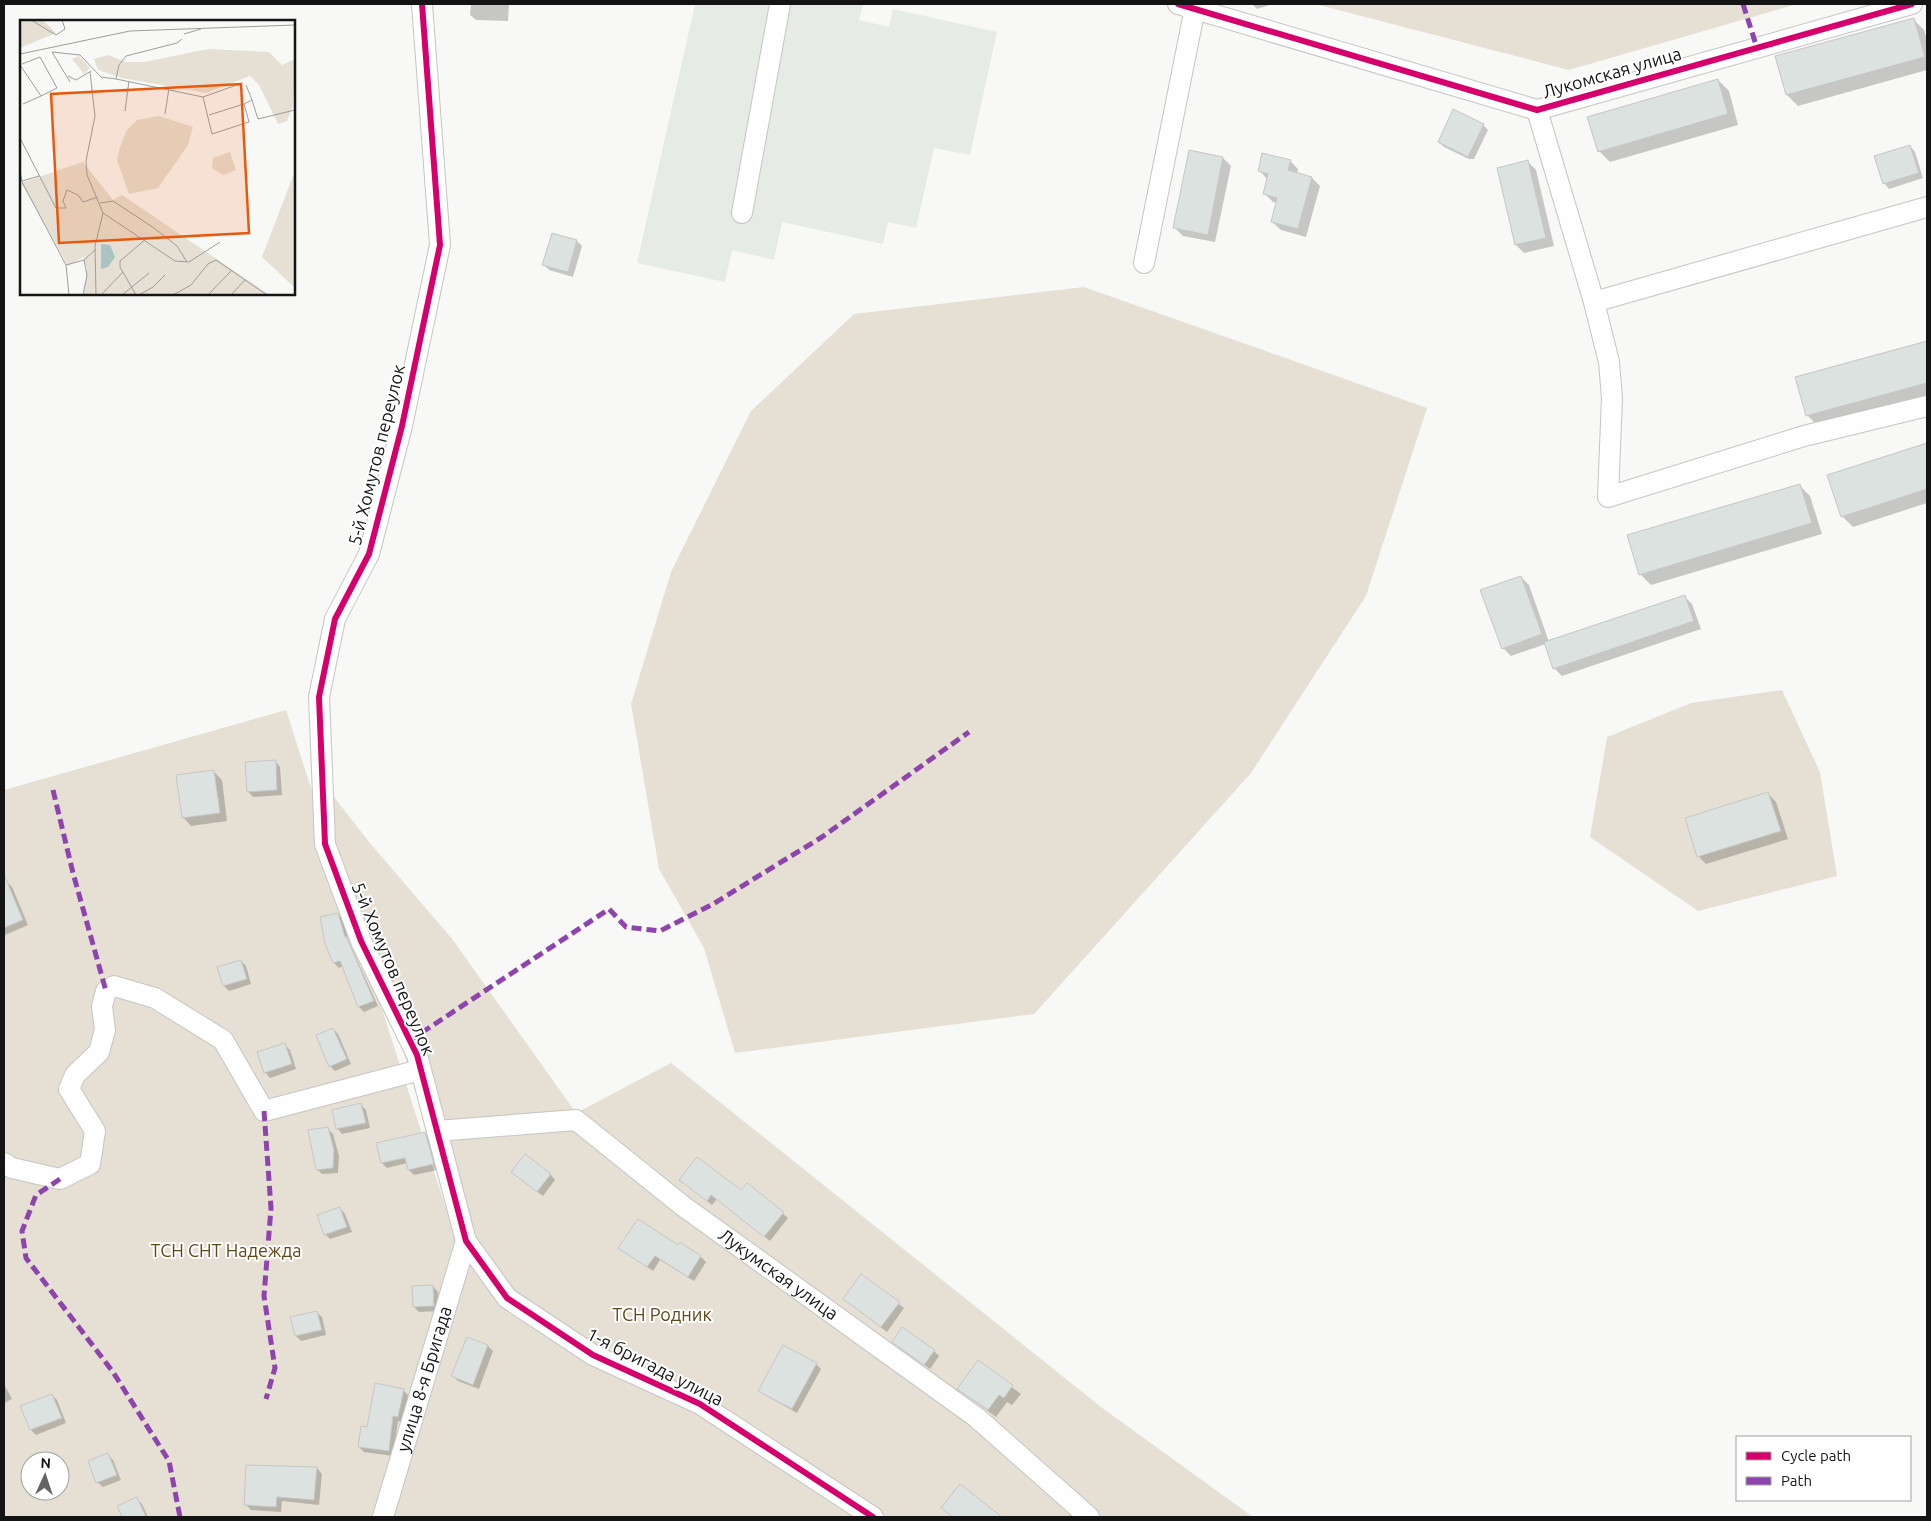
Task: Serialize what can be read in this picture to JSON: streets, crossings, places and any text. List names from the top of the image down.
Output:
{
  "streets": {
    "street": [
      "Лукомская улица",
      "5-й Хомутов переулок",
      "Лукумская улица",
      "1-я бригада улица",
      "улица 8-я Бригада"
    ]
  },
  "crossings": [
    ["5-й Хомутов переулок", "Лукумская улица"],
    ["5-й Хомутов переулок", "1-я бригада улица"],
    ["5-й Хомутов переулок", "улица 8-я Бригада"],
    ["1-я бригада улица", "улица 8-я Бригада"]
  ],
  "parks": ["ТСН СНТ Надежда", "ТСН Родник"],
  "legend": ["Cycle path", "Path"],
  "north": "top"
}
